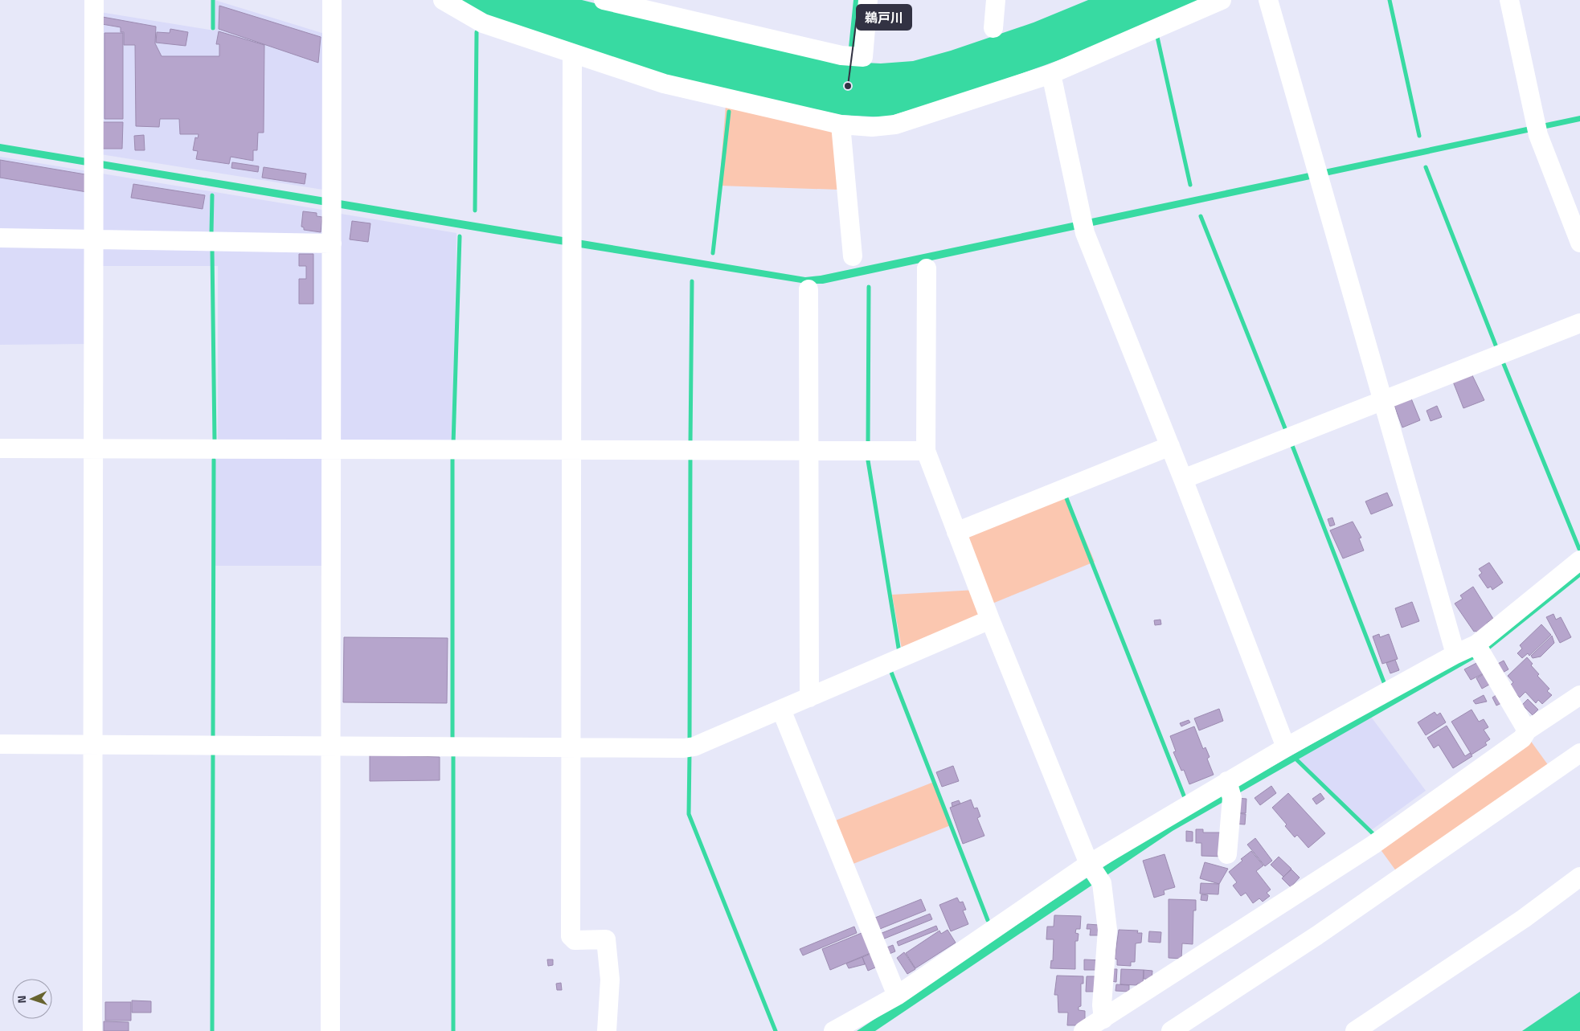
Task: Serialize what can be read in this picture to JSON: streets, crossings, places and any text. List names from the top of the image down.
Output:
{
  "places": ["鵜戸川"],
  "north": "left"
}
